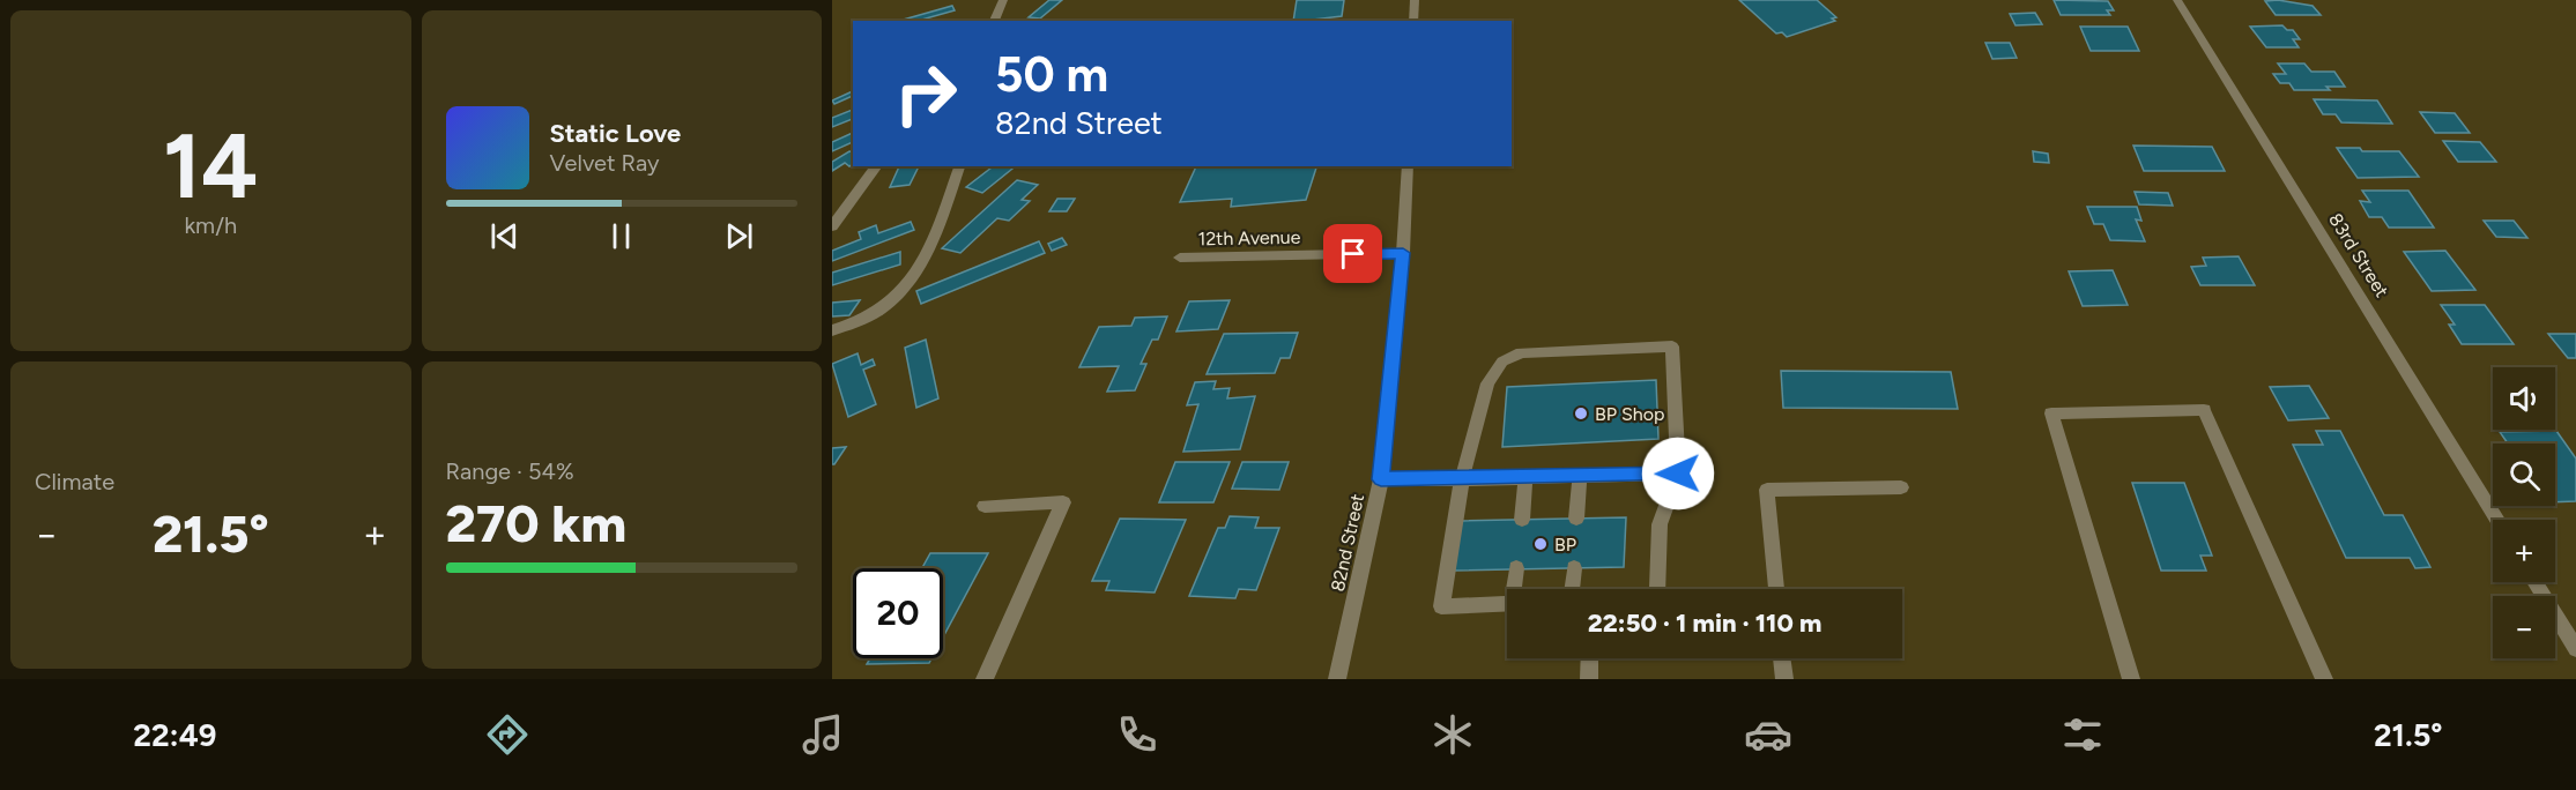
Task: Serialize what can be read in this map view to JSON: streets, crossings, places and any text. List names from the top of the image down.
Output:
{
  "streets": {
    "street": ["12th Avenue", "83rd Street", "82nd Street"]
  },
  "crossings": [
    ["12th Avenue", "82nd Street"]
  ],
  "places": ["BP Shop", "BP"],
  "page": {
    "tile": [
      ["14", "km/h"],
      "Climate",
      ["Range · 54%", "270 km"]
    ],
    "turn": ["50 m", "82nd Street"],
    "song": ["Static Love", "Velvet Ray"],
    "map_buttons": ["+", "−"],
    "heat": ["−", "21.5°", "+"],
    "limit": "20",
    "trip": "22:50 · 1 min · 110 m",
    "tabs": ["22:49", "21.5°"]
  }
}
